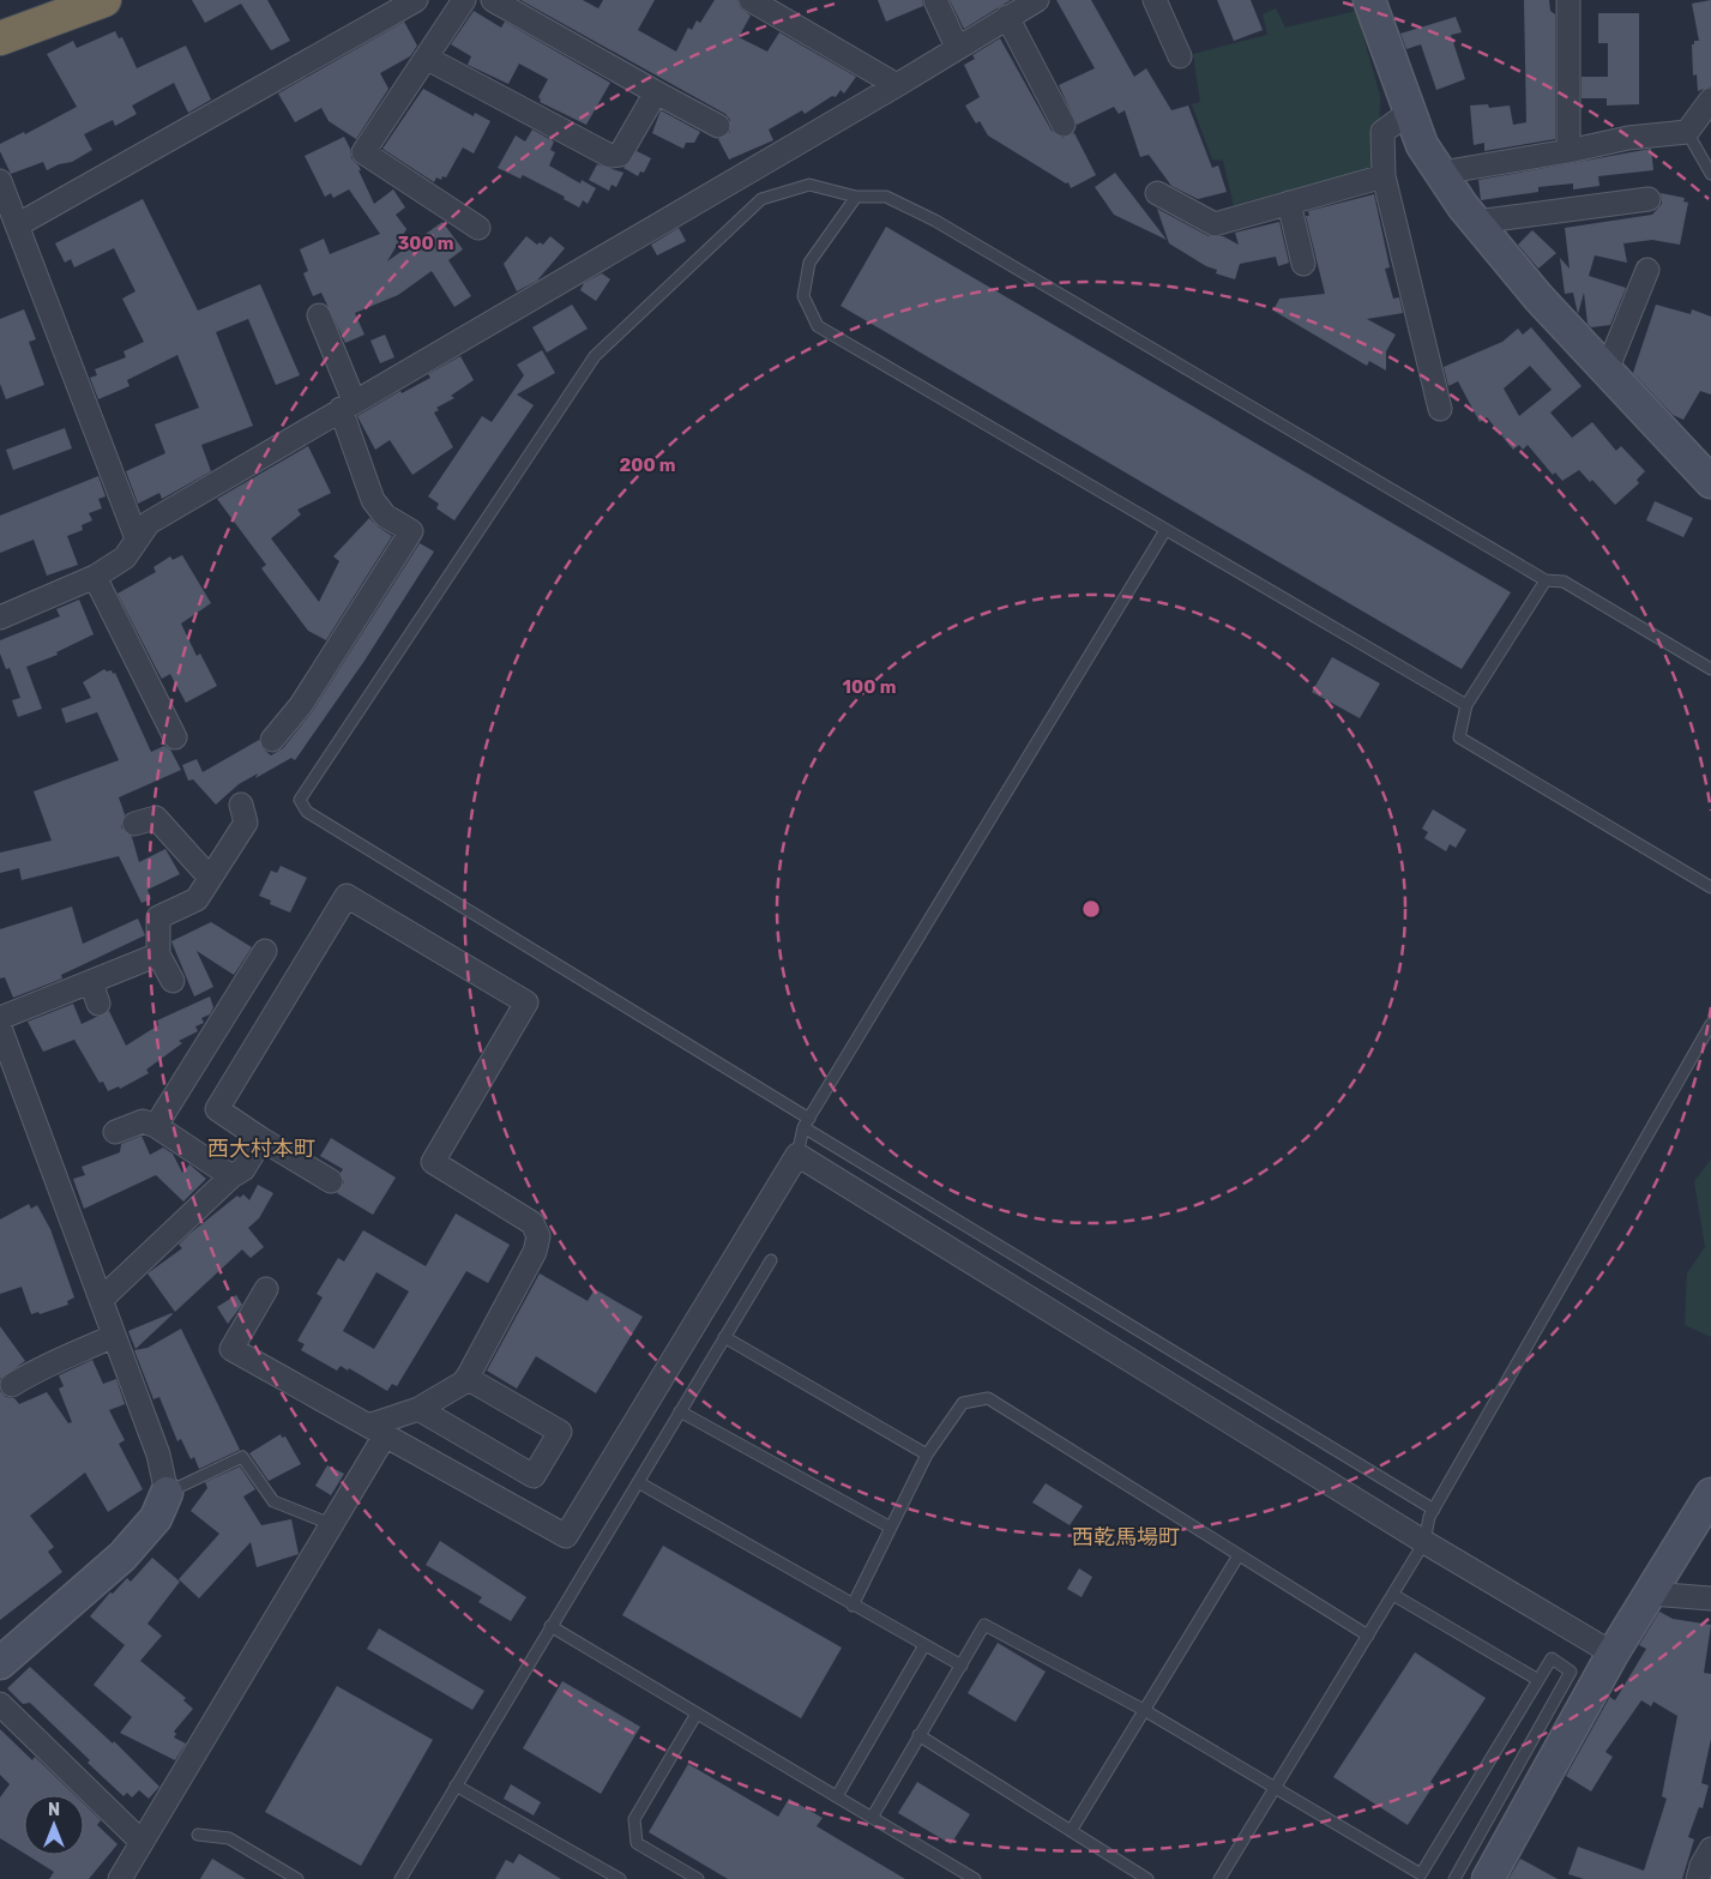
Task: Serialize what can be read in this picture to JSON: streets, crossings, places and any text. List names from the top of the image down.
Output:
{
  "districts": ["西大村本町", "西乾馬場町"],
  "north": "top",
  "rings": ["300 m", "200 m", "100 m"]
}
